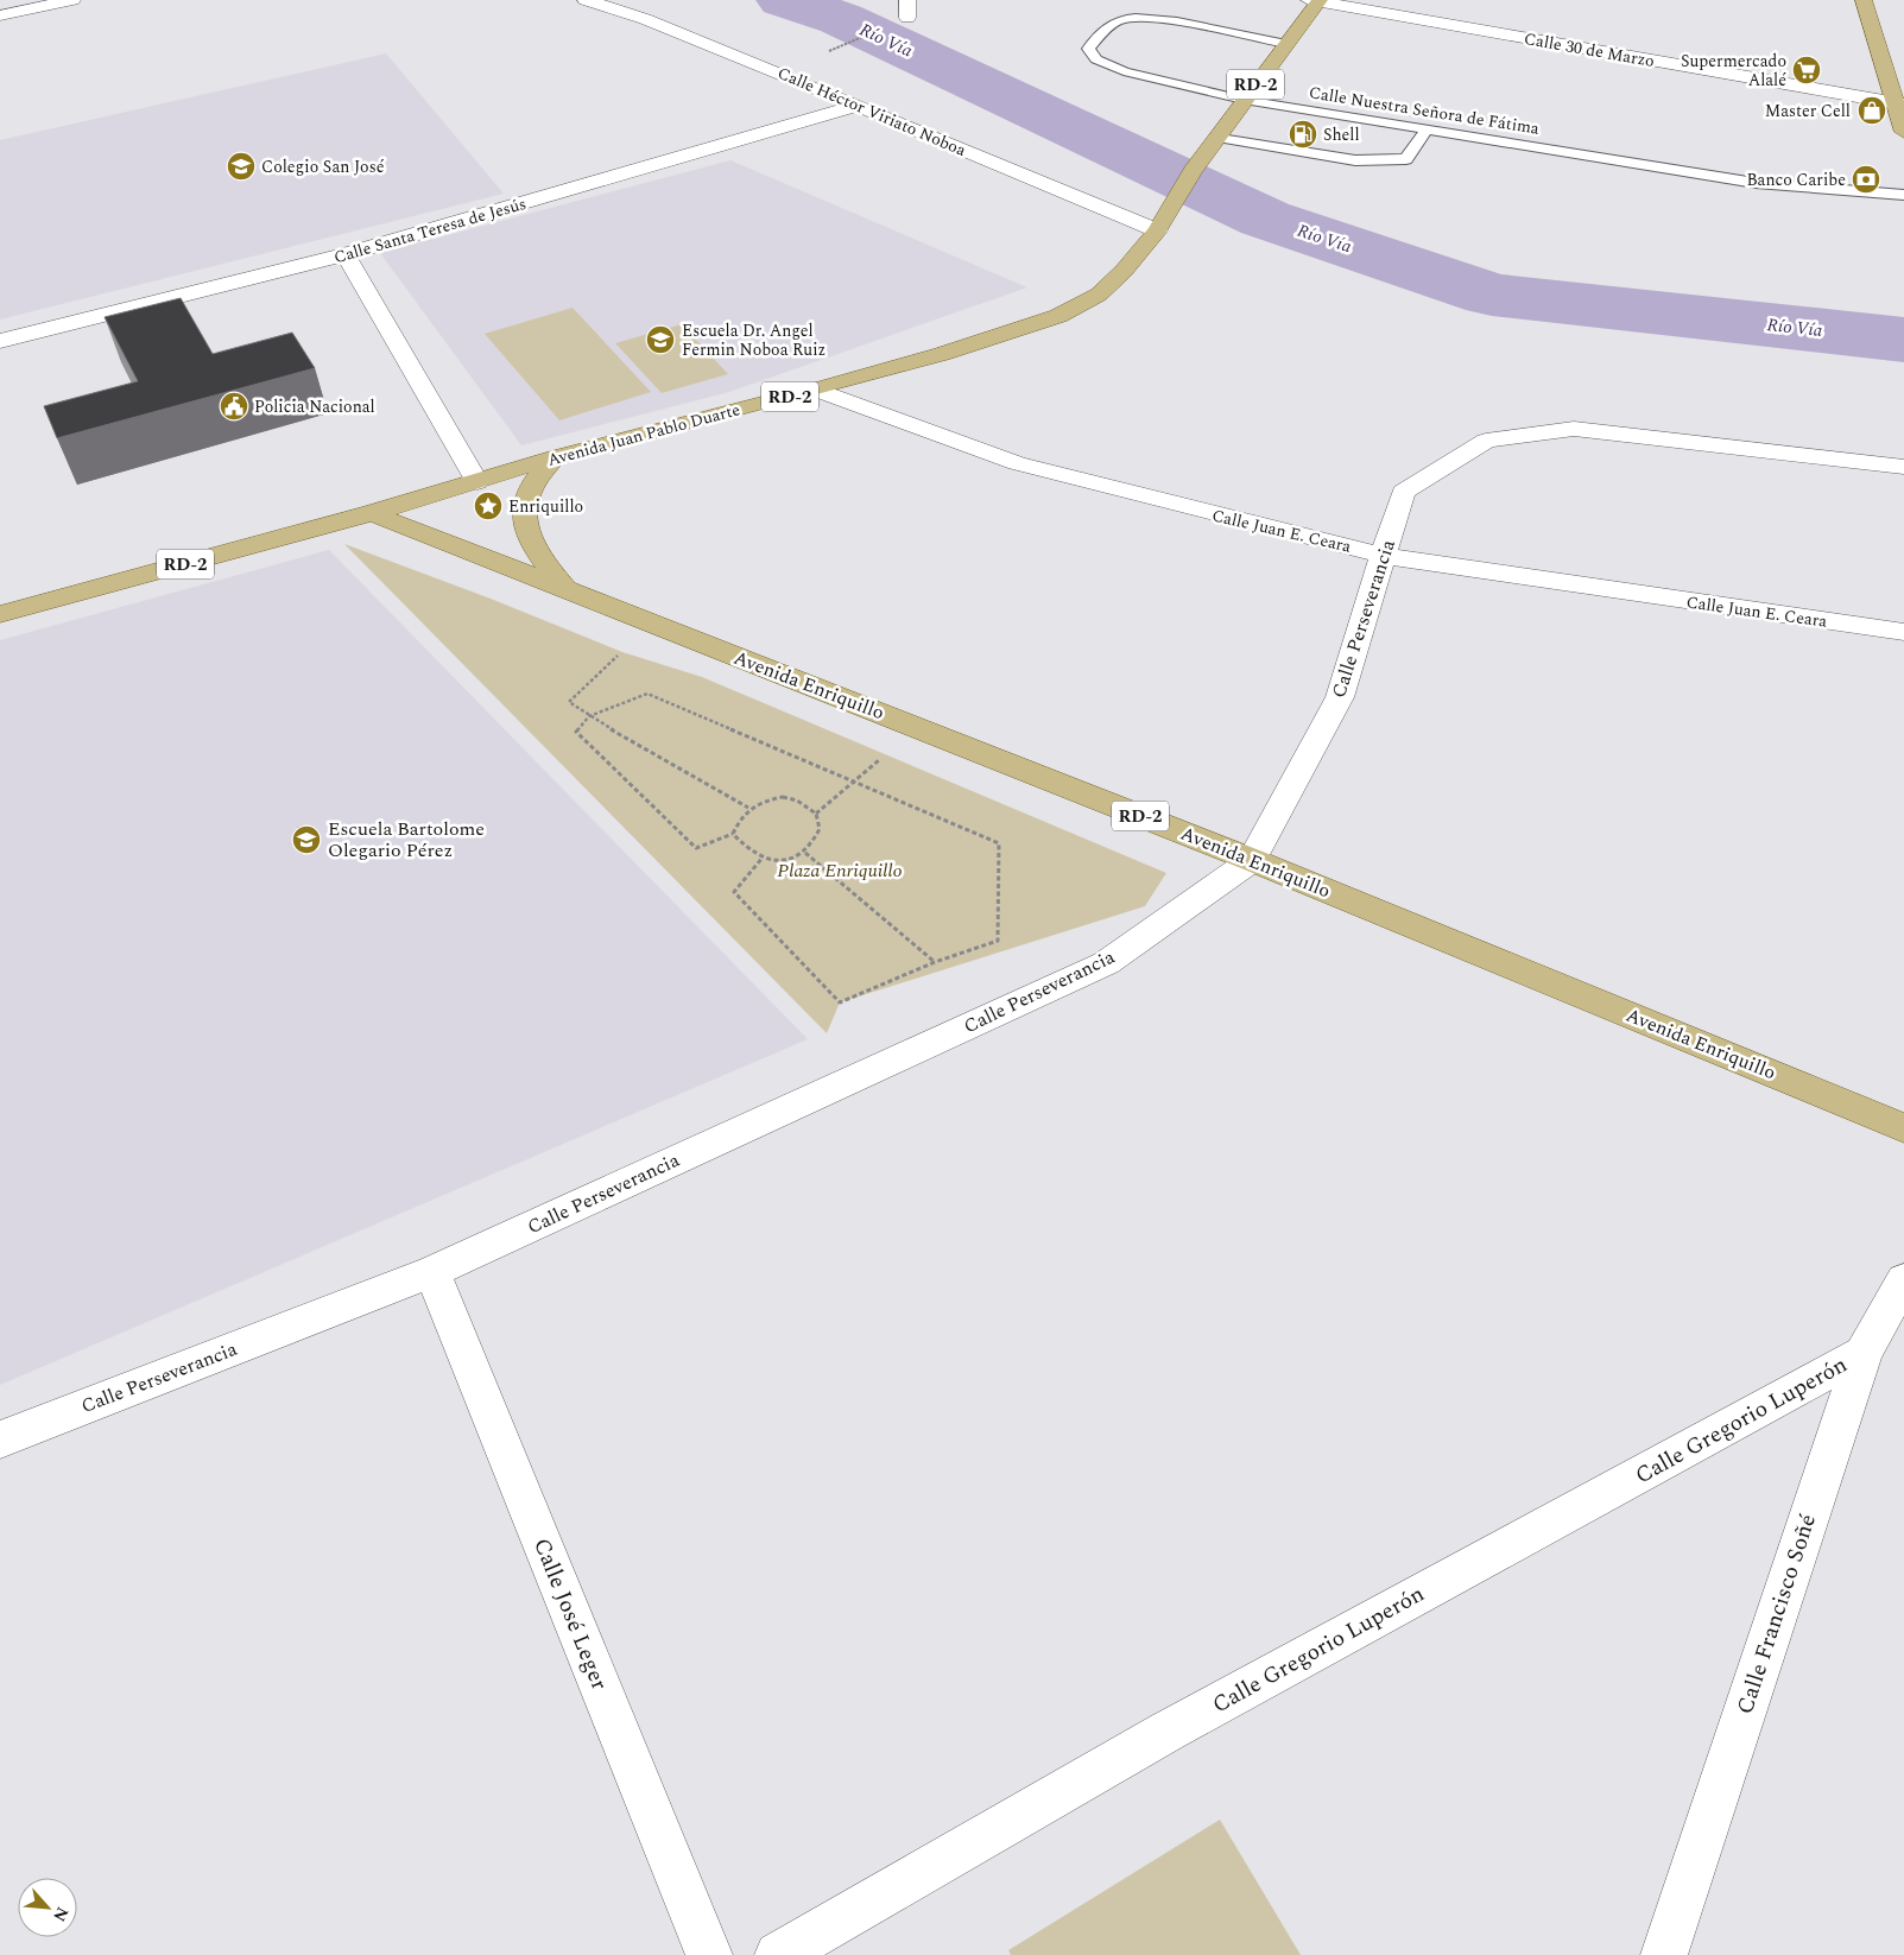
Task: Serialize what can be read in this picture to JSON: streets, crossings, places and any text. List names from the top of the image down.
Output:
{
  "streets": {
    "main road": ["RD-2", "Avenida Juan Pablo Duarte", "Avenida Enriquillo"],
    "street": [
      "Calle 30 de Marzo",
      "Calle Héctor Viriato Noboa",
      "Calle Santa Teresa de Jesús",
      "Calle Juan E. Ceara",
      "Calle Perseverancia",
      "Calle Gregorio Luperón",
      "Calle José Leger",
      "Calle Francisco Soñé"
    ],
    "lane": ["Calle Nuestra Señora de Fátima"]
  },
  "crossings": [
    ["Calle 30 de Marzo", "Avenida Juan Pablo Duarte"],
    ["RD-2", "Avenida Juan Pablo Duarte"],
    ["RD-2", "Avenida Enriquillo"],
    ["Calle Nuestra Señora de Fátima", "Avenida Juan Pablo Duarte"],
    ["Calle Héctor Viriato Noboa", "Calle Santa Teresa de Jesús"],
    ["Calle Héctor Viriato Noboa", "Avenida Juan Pablo Duarte"],
    ["Avenida Juan Pablo Duarte", "Calle Juan E. Ceara"],
    ["Avenida Juan Pablo Duarte", "Avenida Enriquillo"],
    ["Calle Juan E. Ceara", "Calle Perseverancia"],
    ["Calle Perseverancia", "Avenida Enriquillo"],
    ["Calle Perseverancia", "Calle José Leger"],
    ["Calle Gregorio Luperón", "Calle Francisco Soñé"]
  ],
  "water": ["Río Vía"],
  "parks": ["Plaza Enriquillo"],
  "places": {
    "supermarket": ["Supermercado Alalé"],
    "shop": ["Master Cell"],
    "fuel station": ["Shell"],
    "school or university": ["Colegio San José", "Escuela Dr. Angel Fermin Noboa Ruiz", "Escuela Bartolome Olegario Pérez"],
    "bank": ["Banco Caribe"],
    "public building": ["Policia Nacional"],
    "place": ["Enriquillo"]
  },
  "north": "bottom right"
}
